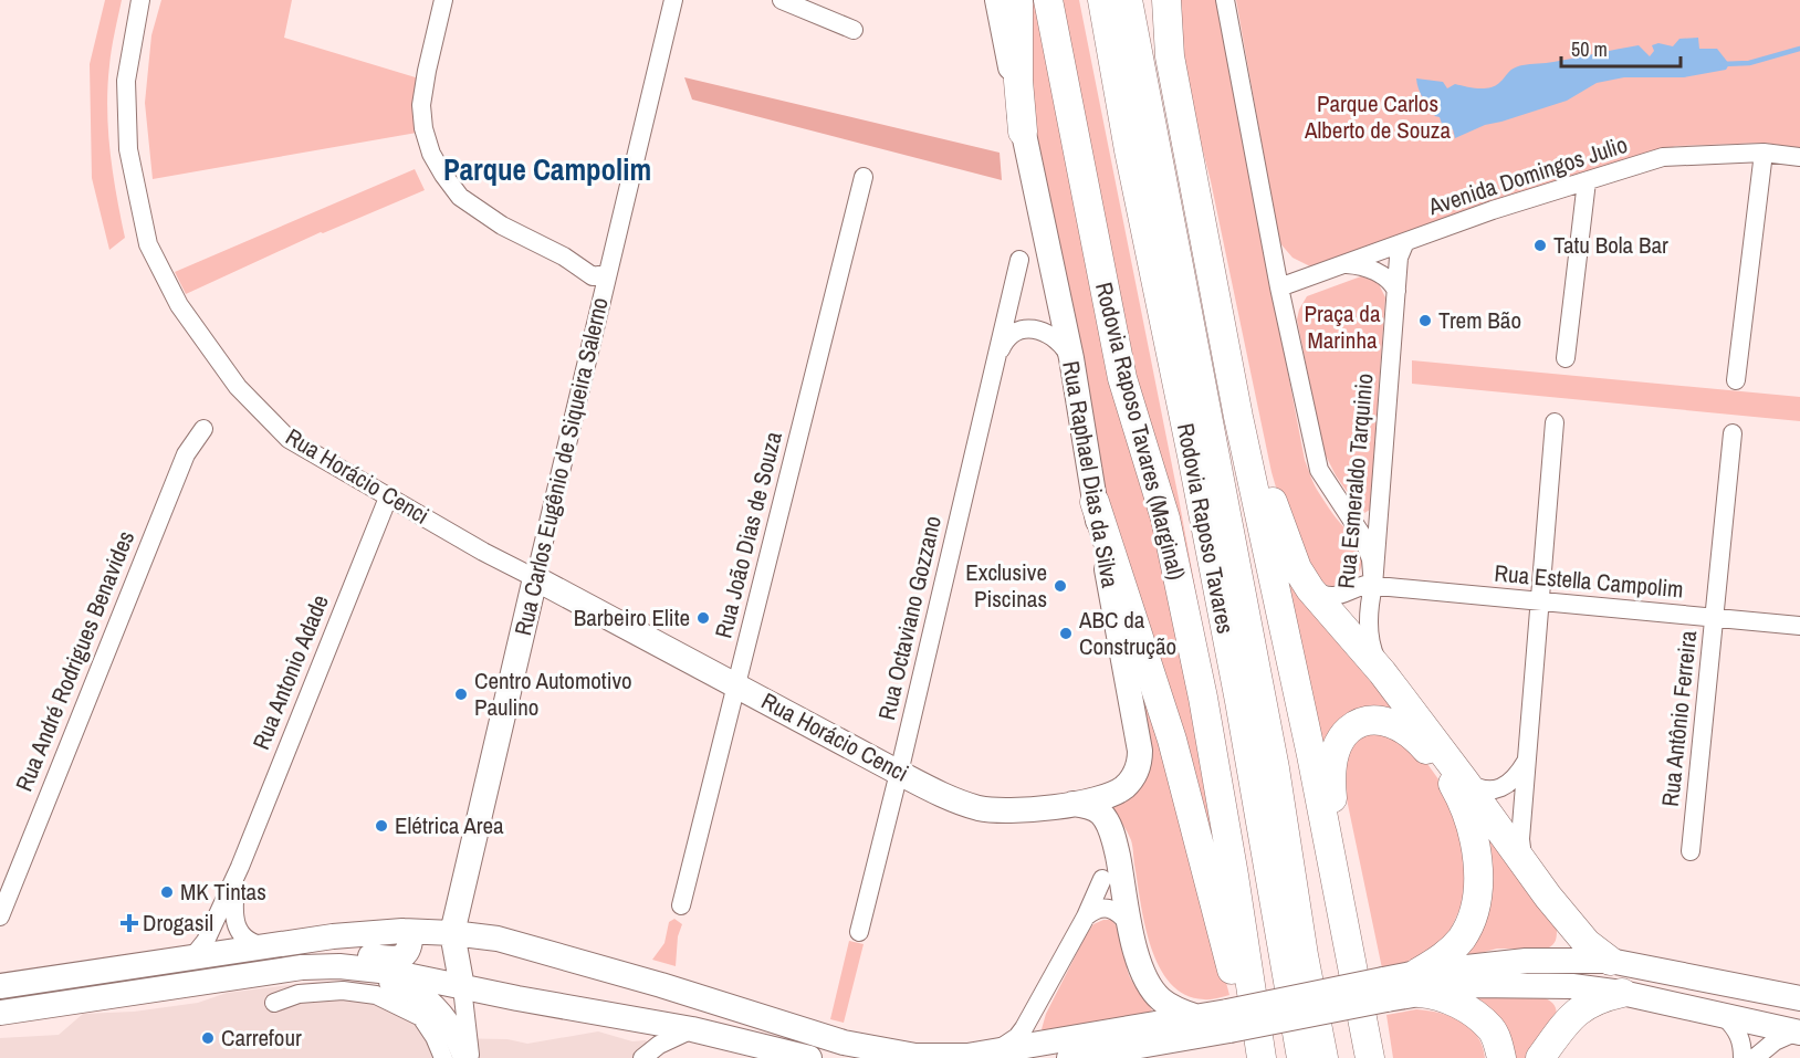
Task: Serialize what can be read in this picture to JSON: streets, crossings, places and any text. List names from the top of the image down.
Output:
{
  "streets": {
    "highway": ["Rodovia Raposo Tavares (Marginal)", "Rodovia Raposo Tavares"],
    "main road": ["Rua Carlos Eugênio de Siqueira Salerno", "Rua Raphael Dias da Silva", "Rua Horácio Cenci"],
    "street": [
      "Avenida Domingos Julio",
      "Rua Esmeraldo Tarquinio",
      "Rua João Dias de Souza",
      "Rua Estella Campolim",
      "Rua Octaviano Gozzano",
      "Rua André Rodrigues Benavides",
      "Rua Antonio Adade",
      "Rua Antônio Ferreira"
    ]
  },
  "crossings": [
    ["Avenida Domingos Julio", "Rua Esmeraldo Tarquinio"],
    ["Rua Carlos Eugênio de Siqueira Salerno", "Rua Horácio Cenci"],
    ["Rua Raphael Dias da Silva", "Rua Horácio Cenci"],
    ["Rua Horácio Cenci", "Rua João Dias de Souza"],
    ["Rua Horácio Cenci", "Rua Octaviano Gozzano"],
    ["Rua Horácio Cenci", "Rua Antonio Adade"],
    ["Rua Esmeraldo Tarquinio", "Rua Estella Campolim"],
    ["Rua Estella Campolim", "Rua Antônio Ferreira"]
  ],
  "districts": ["Parque Campolim"],
  "parks": ["Parque Carlos Alberto de Souza", "Praça da Marinha"],
  "places": {
    "other": [
      "Tatu Bola Bar",
      "Trem Bão",
      "Exclusive Piscinas",
      "Barbeiro Elite",
      "ABC da Construção",
      "Centro Automotivo Paulino",
      "Elétrica Area",
      "MK Tintas",
      "Carrefour"
    ],
    "health": ["Drogasil"]
  },
  "scale_bar": "50 m"
}
